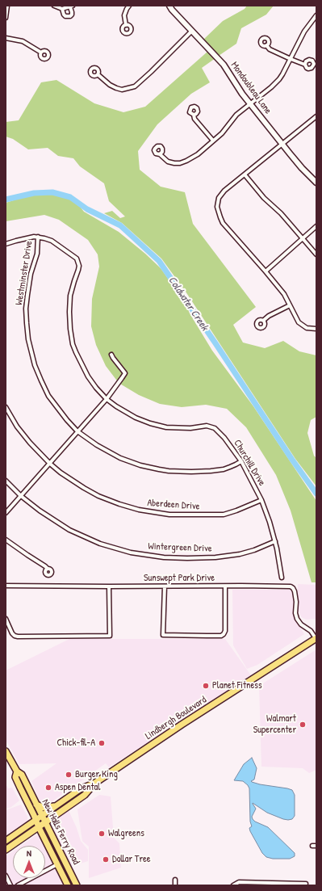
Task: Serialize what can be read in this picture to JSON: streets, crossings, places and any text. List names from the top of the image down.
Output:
{
  "streets": {
    "main road": ["Lindbergh Boulevard", "New Halls Ferry Road"],
    "street": [
      "Mondoubleau Lane",
      "Westminster Drive",
      "Churchill Drive",
      "Aberdeen Drive",
      "Wintergreen Drive",
      "Sunswept Park Drive"
    ]
  },
  "crossings": [
    ["Westminster Drive", "Churchill Drive"],
    ["Churchill Drive", "Aberdeen Drive"],
    ["Churchill Drive", "Wintergreen Drive"],
    ["Sunswept Park Drive", "Lindbergh Boulevard"],
    ["Lindbergh Boulevard", "New Halls Ferry Road"]
  ],
  "water": ["Coldwater Creek"],
  "places": [
    "Planet Fitness",
    "Walmart Supercenter",
    "Chick-fil-A",
    "Burger King",
    "Aspen Dental",
    "Walgreens",
    "Dollar Tree"
  ],
  "north": "top"
}
